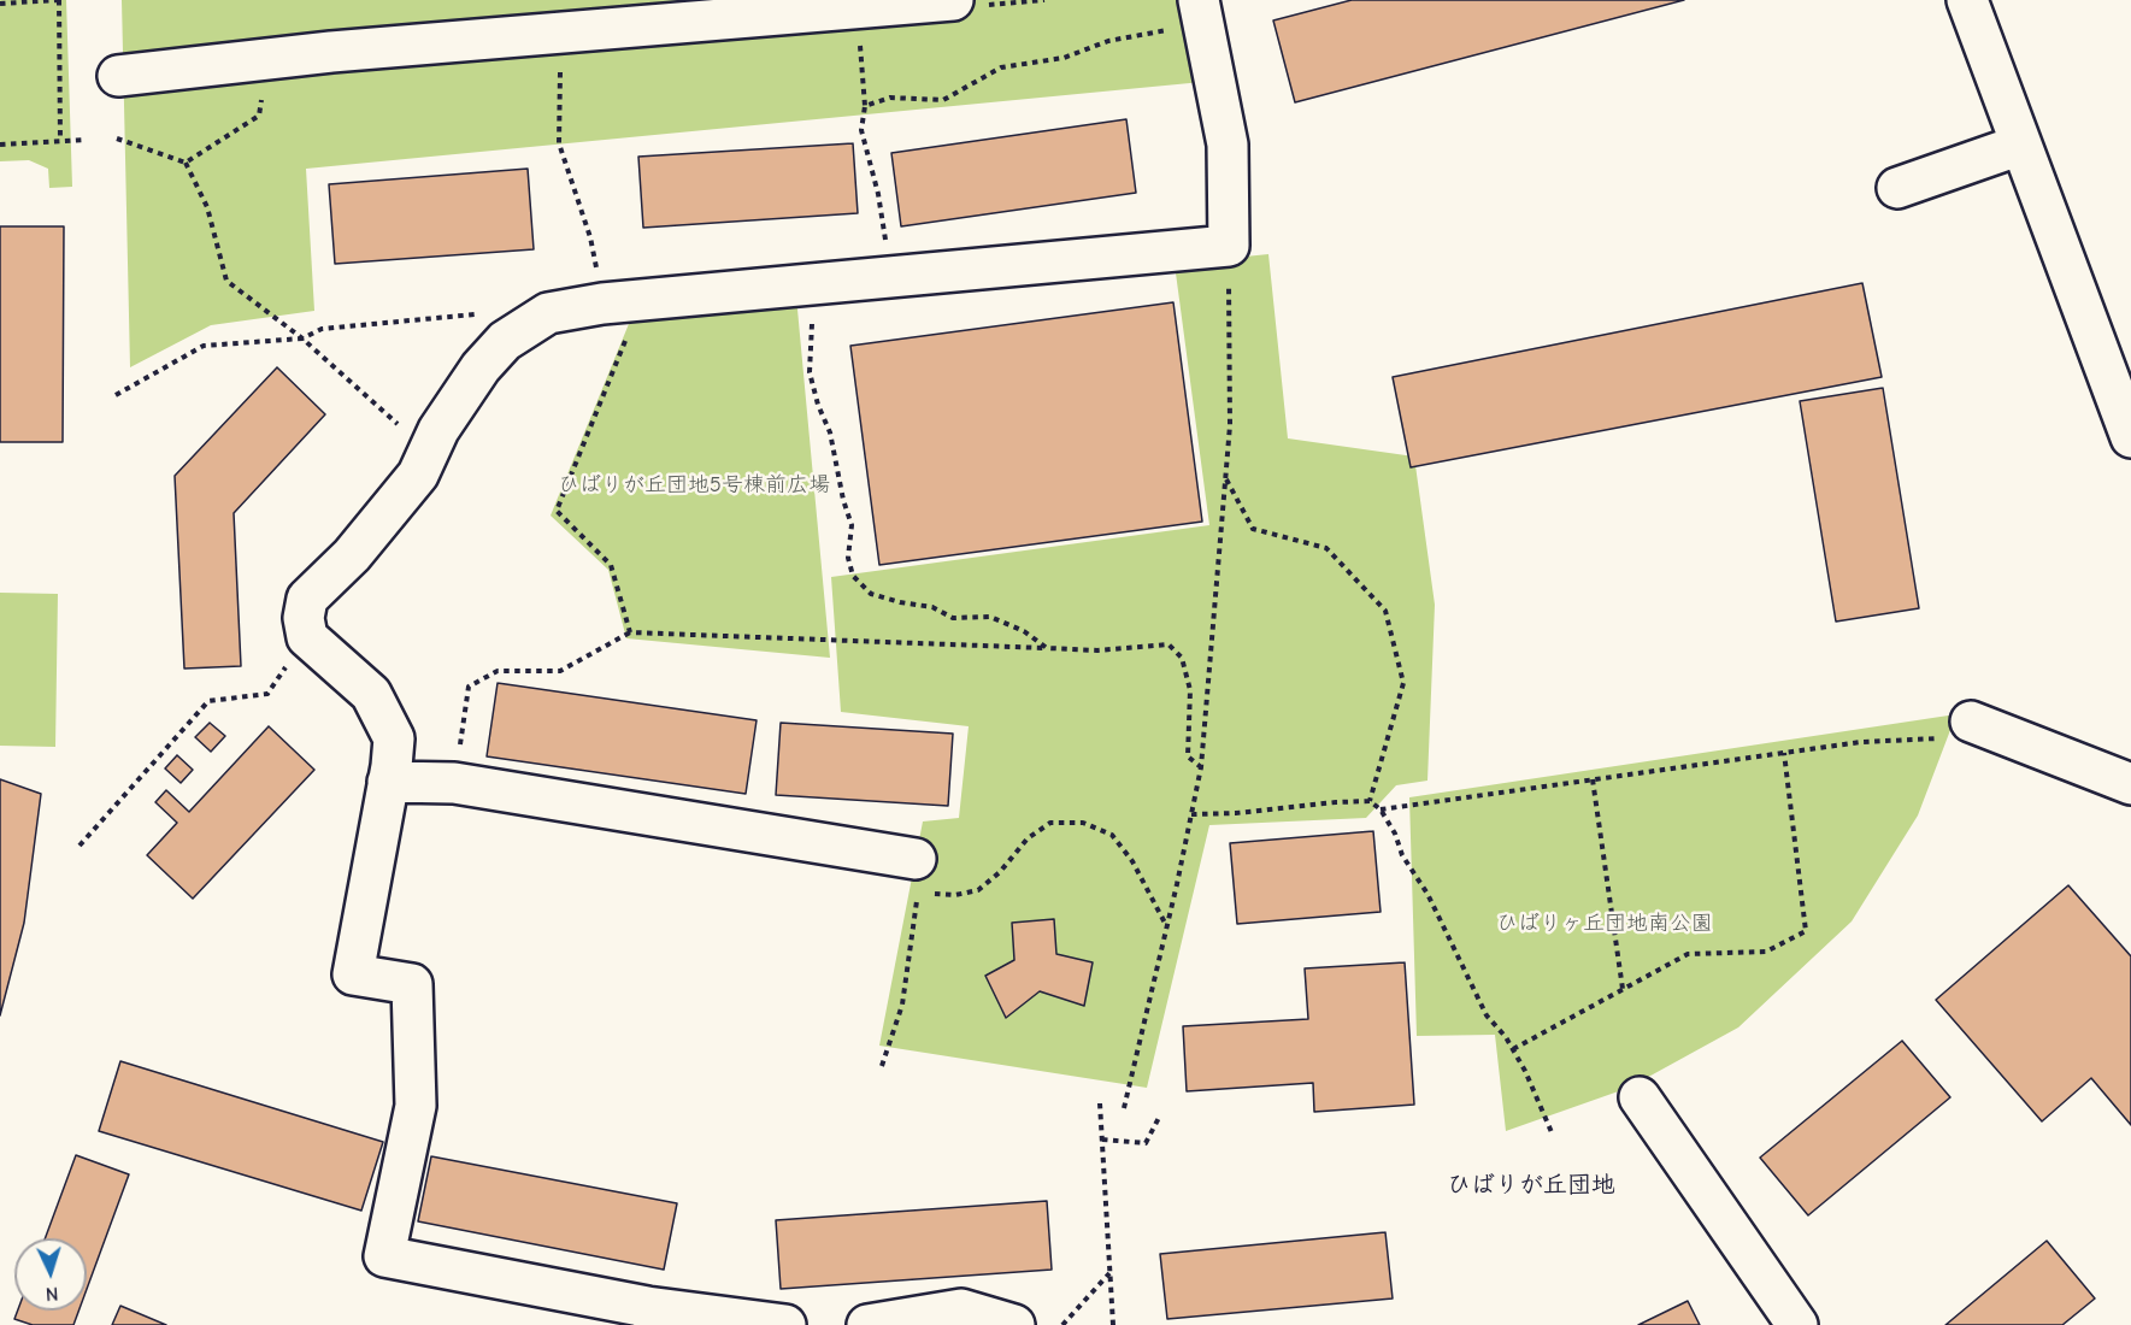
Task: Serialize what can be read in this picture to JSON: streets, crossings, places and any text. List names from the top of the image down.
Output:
{
  "districts": ["ひばりが丘団地"],
  "parks": ["ひばりが丘団地5号棟前広場", "ひばりヶ丘団地南公園"],
  "north": "bottom"
}
